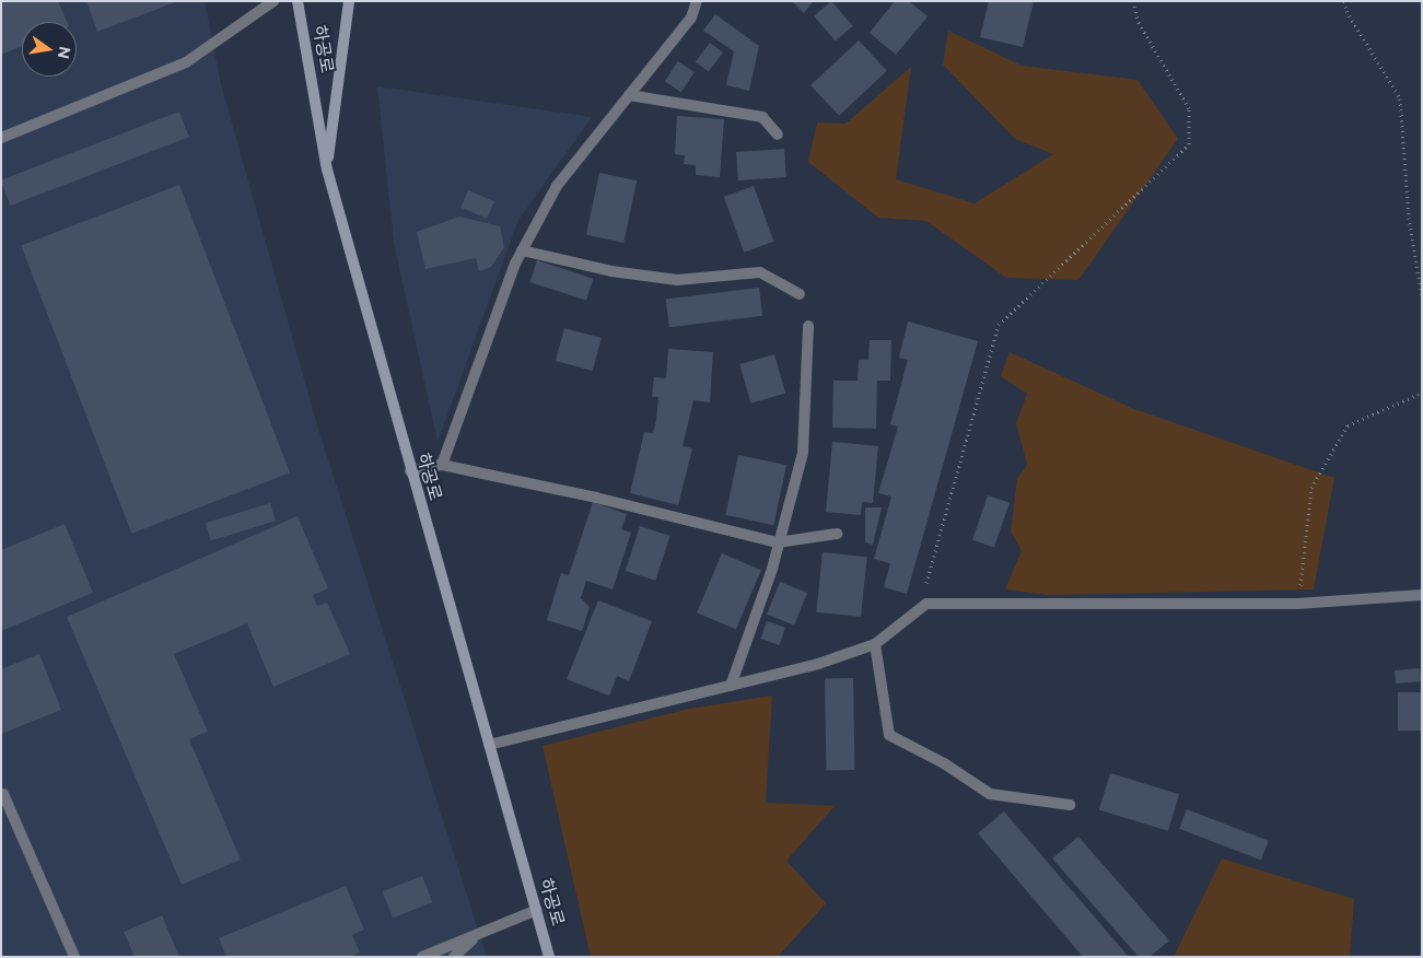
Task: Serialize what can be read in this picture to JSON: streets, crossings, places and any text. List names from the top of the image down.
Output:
{
  "streets": {
    "street": ["하공로"]
  },
  "north": "right"
}
